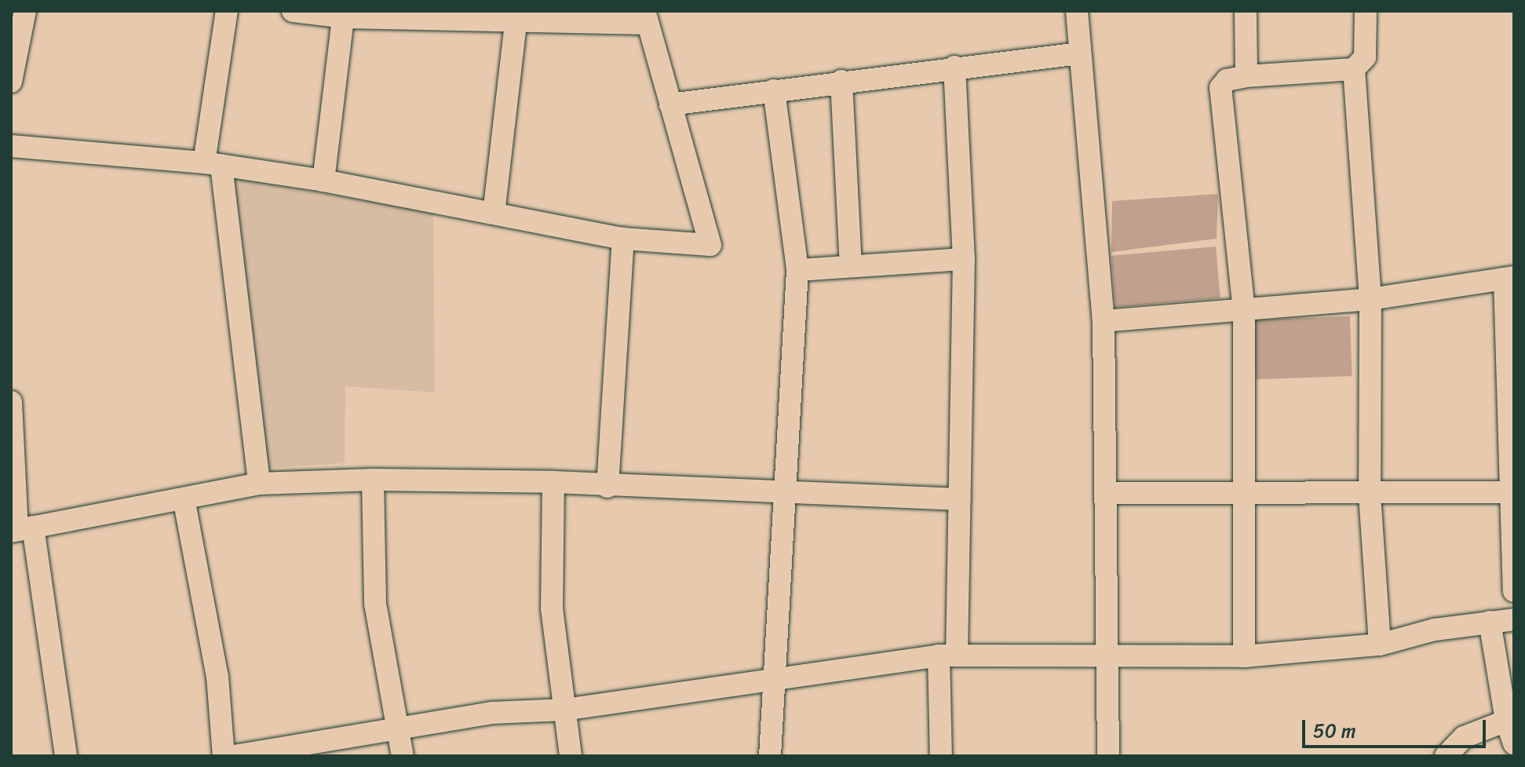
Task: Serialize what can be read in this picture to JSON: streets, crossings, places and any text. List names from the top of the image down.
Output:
{
  "scale_bar": "50 m"
}
